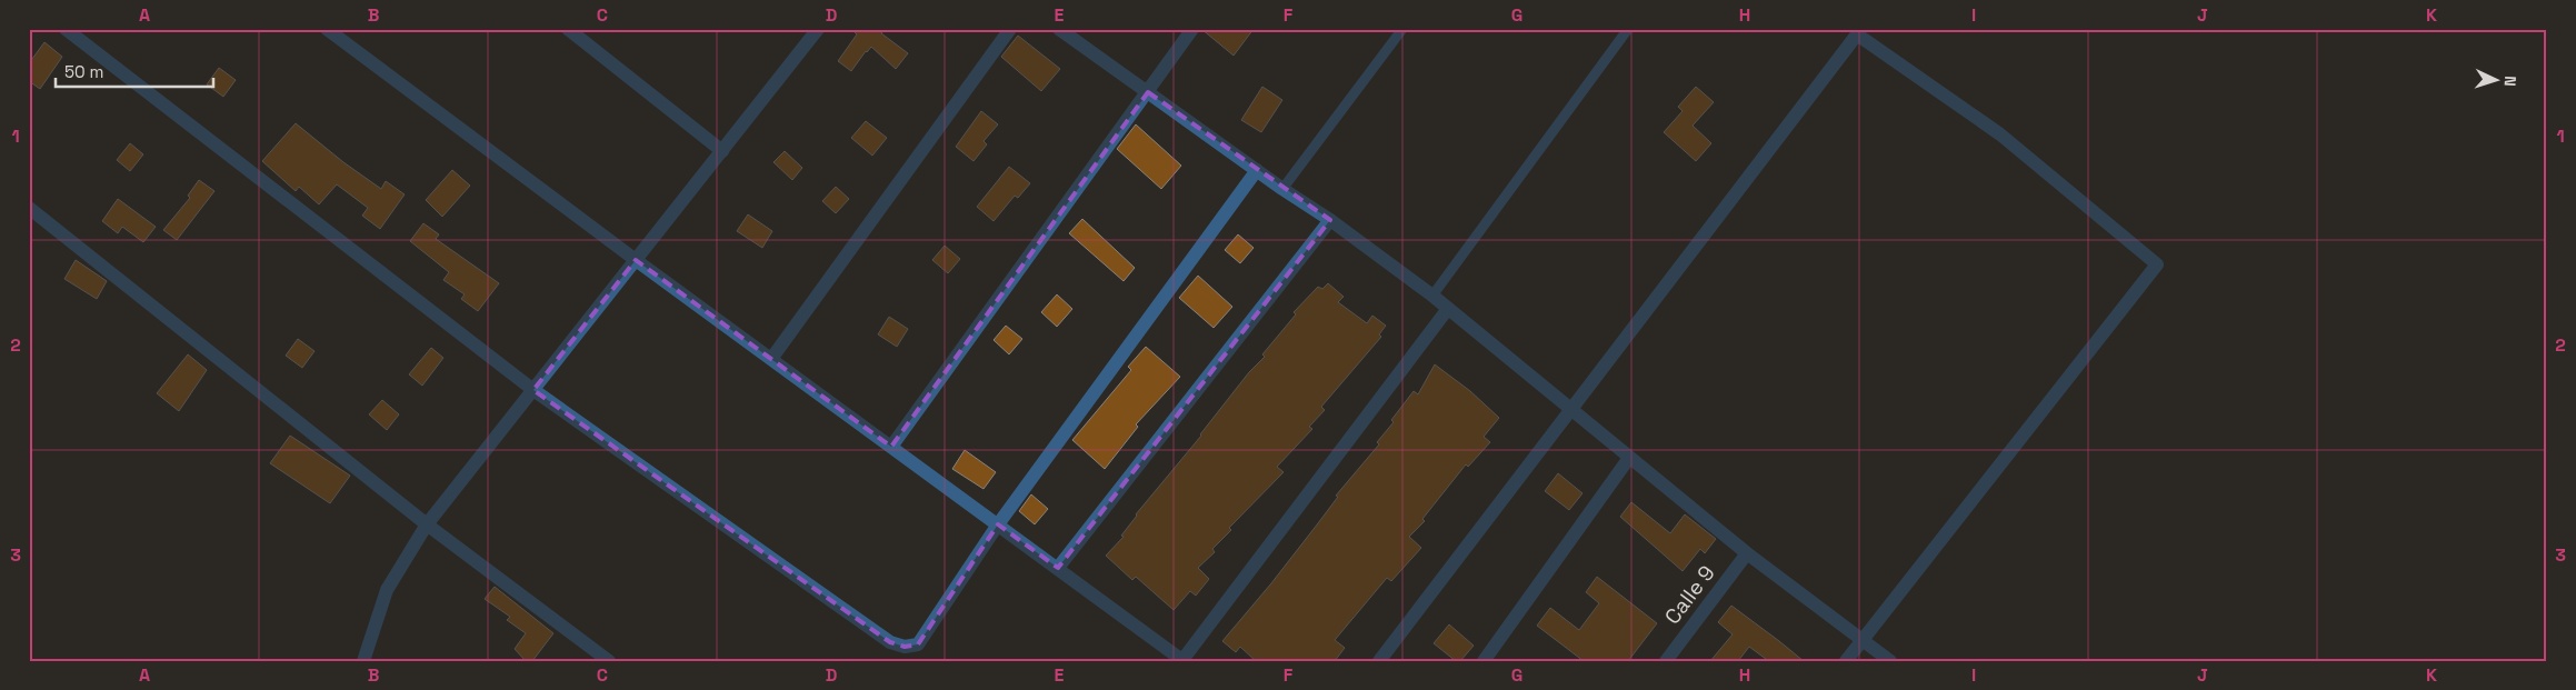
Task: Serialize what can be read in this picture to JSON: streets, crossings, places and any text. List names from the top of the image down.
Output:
{
  "streets": {
    "street": ["Calle 9"]
  },
  "scale_bar": "50 m",
  "north": "right",
  "grid": {
    "columns": [
      "A",
      "B",
      "C",
      "D",
      "E",
      "F",
      "G",
      "H",
      "I",
      "J",
      "K"
    ],
    "rows": ["1", "2", "3"]
  }
}
